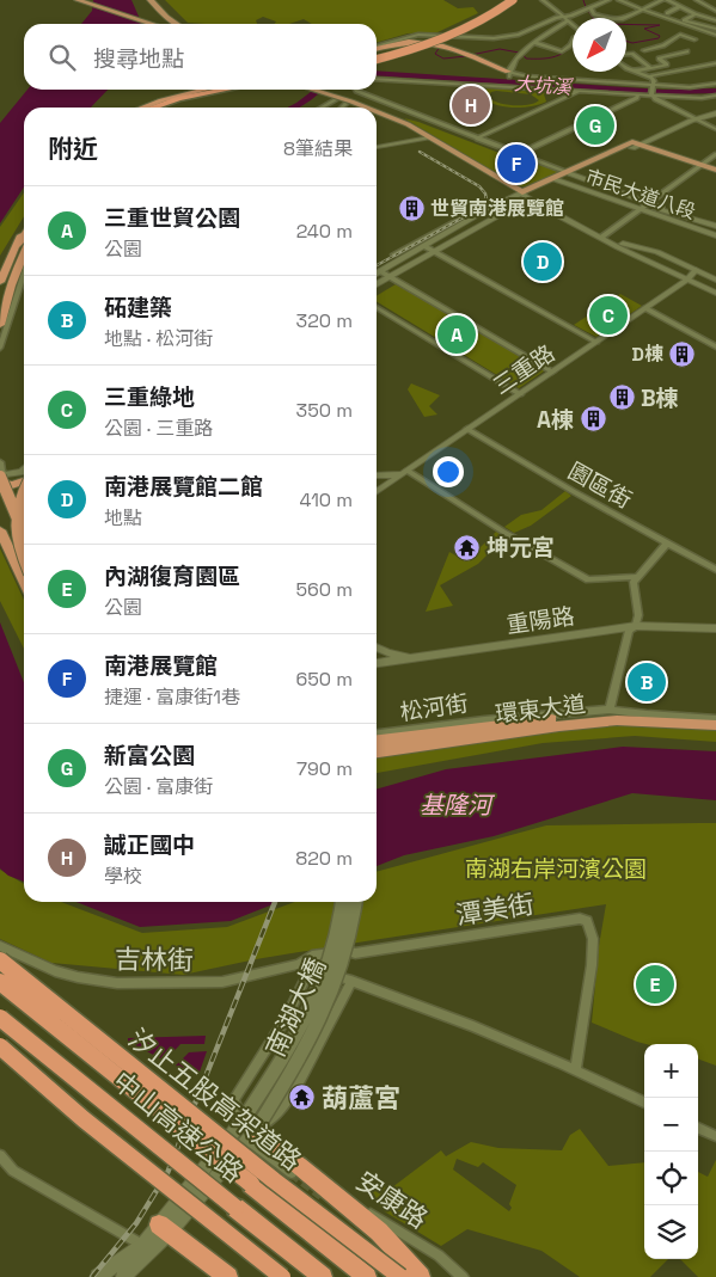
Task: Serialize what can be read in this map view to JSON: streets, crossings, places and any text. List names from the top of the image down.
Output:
{
  "streets": {
    "highway": ["環東大道", "汐止五股高架道路", "中山高速公路"],
    "main road": ["南湖大橋"],
    "street": [
      "市民大道八段",
      "三重路",
      "園區街",
      "重陽路",
      "松河街",
      "潭美街",
      "吉林街",
      "安康路"
    ]
  },
  "crossings": [
    ["三重路", "園區街"],
    ["潭美街", "吉林街"]
  ],
  "water": ["大坑溪", "基隆河"],
  "parks": ["南湖右岸河濱公園"],
  "places": {
    "building": [
      "世貿南港展覽館",
      "D棟",
      "B棟",
      "A棟"
    ],
    "temple": ["坤元宮", "葫蘆宮"]
  },
  "north": "bottom left",
  "page": {
    "search": "搜尋地點",
    "pins": [
      "H",
      "G",
      "F",
      "D",
      "C",
      "A",
      "B",
      "E"
    ],
    "heading": ["附近", "8筆結果"],
    "list": [
      {
        "mark": "A",
        "name": "三重世貿公園",
        "note": "公園",
        "value": "240 m"
      },
      {
        "mark": "B",
        "name": "砳建築",
        "note": "地點 · 松河街",
        "value": "320 m"
      },
      {
        "mark": "C",
        "name": "三重綠地",
        "note": "公園 · 三重路",
        "value": "350 m"
      },
      {
        "mark": "D",
        "name": "南港展覽館二館",
        "note": "地點",
        "value": "410 m"
      },
      {
        "mark": "E",
        "name": "內湖復育園區",
        "note": "公園",
        "value": "560 m"
      },
      {
        "mark": "F",
        "name": "南港展覽館",
        "note": "捷運 · 富康街1巷",
        "value": "650 m"
      },
      {
        "mark": "G",
        "name": "新富公園",
        "note": "公園 · 富康街",
        "value": "790 m"
      },
      {
        "mark": "H",
        "name": "誠正國中",
        "note": "學校",
        "value": "820 m"
      }
    ],
    "map_buttons": ["+", "−"]
  }
}
